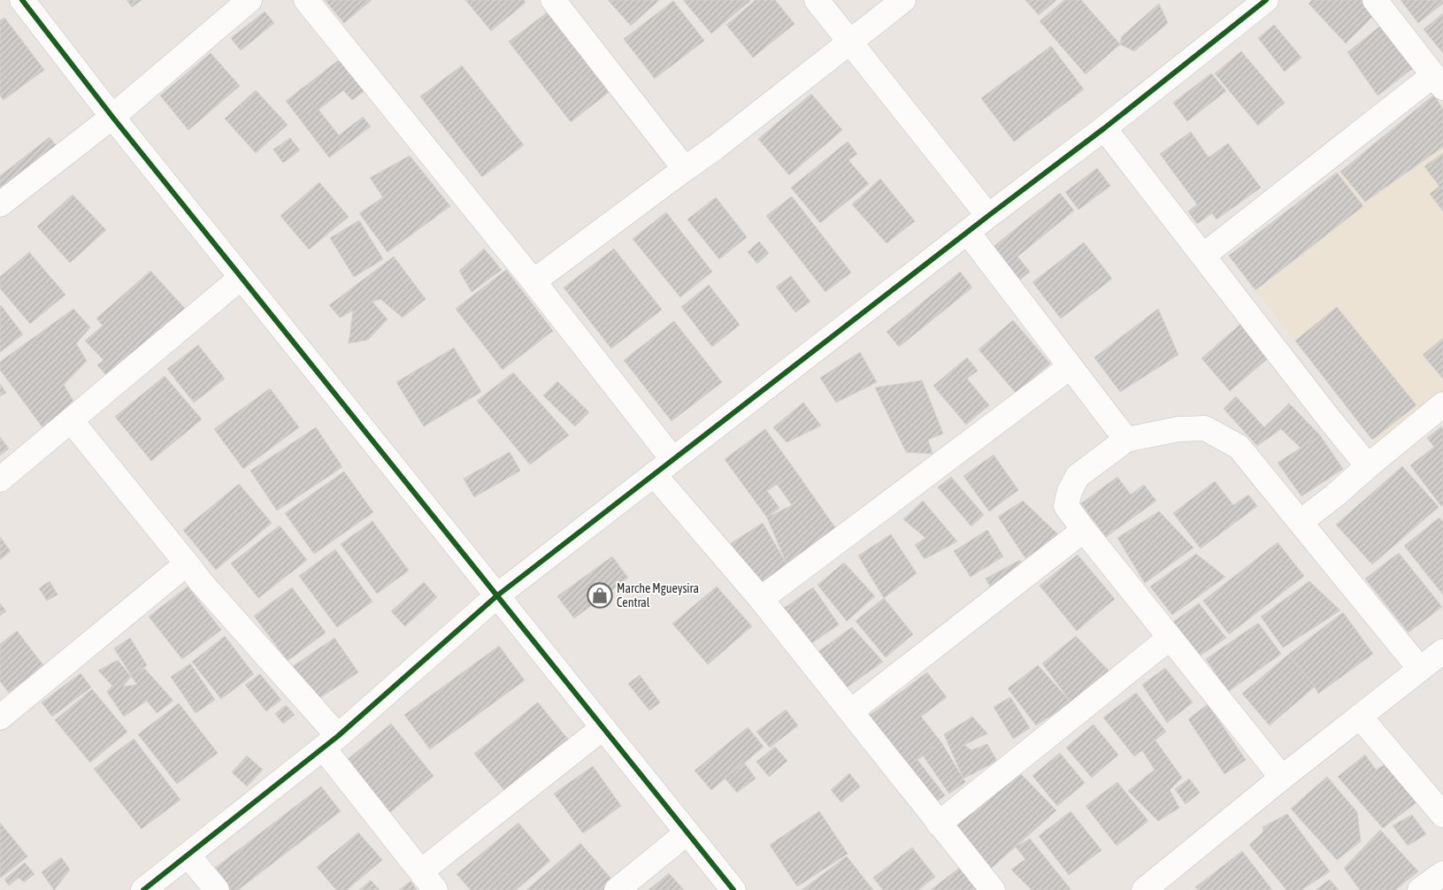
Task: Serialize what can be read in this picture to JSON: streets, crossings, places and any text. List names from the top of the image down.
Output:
{
  "places": {
    "shop": ["Marche Mgueysira Central"]
  }
}
